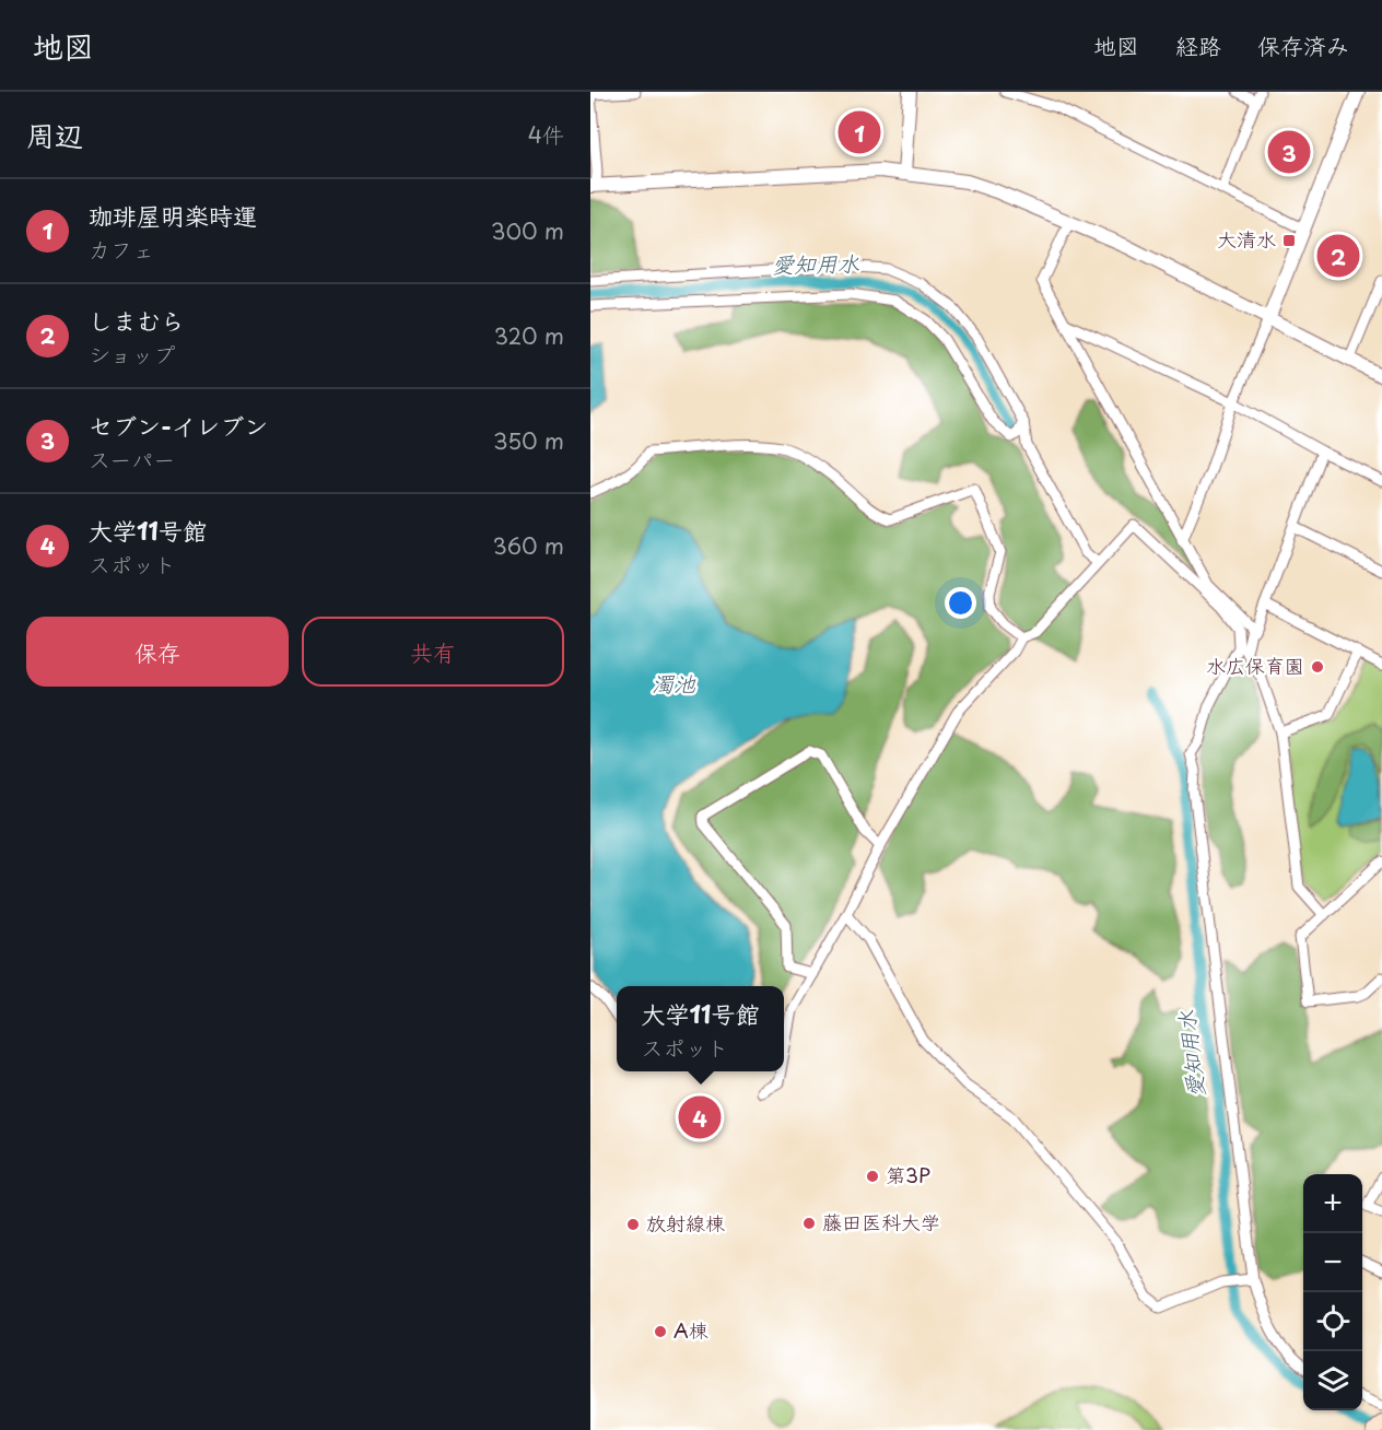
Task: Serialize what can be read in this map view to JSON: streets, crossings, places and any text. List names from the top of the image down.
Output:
{
  "water": ["愛知用水", "濁池"],
  "places": {
    "transit": ["大清水"],
    "other": [
      "水広保育園",
      "第3P",
      "藤田医科大学",
      "放射線棟",
      "A棟"
    ]
  },
  "page": {
    "header": "地図",
    "nav": ["地図", "経路", "保存済み"],
    "heading": ["周辺", "4件"],
    "pins": [
      "1",
      "3",
      "2",
      "4"
    ],
    "list": [
      {
        "mark": "1",
        "name": "珈琲屋明楽時運",
        "note": "カフェ",
        "value": "300 m"
      },
      {
        "mark": "2",
        "name": "しまむら",
        "note": "ショップ",
        "value": "320 m"
      },
      {
        "mark": "3",
        "name": "セブン-イレブン",
        "note": "スーパー",
        "value": "350 m"
      },
      {
        "mark": "4",
        "name": "大学11号館",
        "note": "スポット",
        "value": "360 m"
      }
    ],
    "buttons": ["保存", "共有"],
    "popup": ["大学11号館", "スポット"],
    "map_buttons": ["+", "−"]
  }
}
